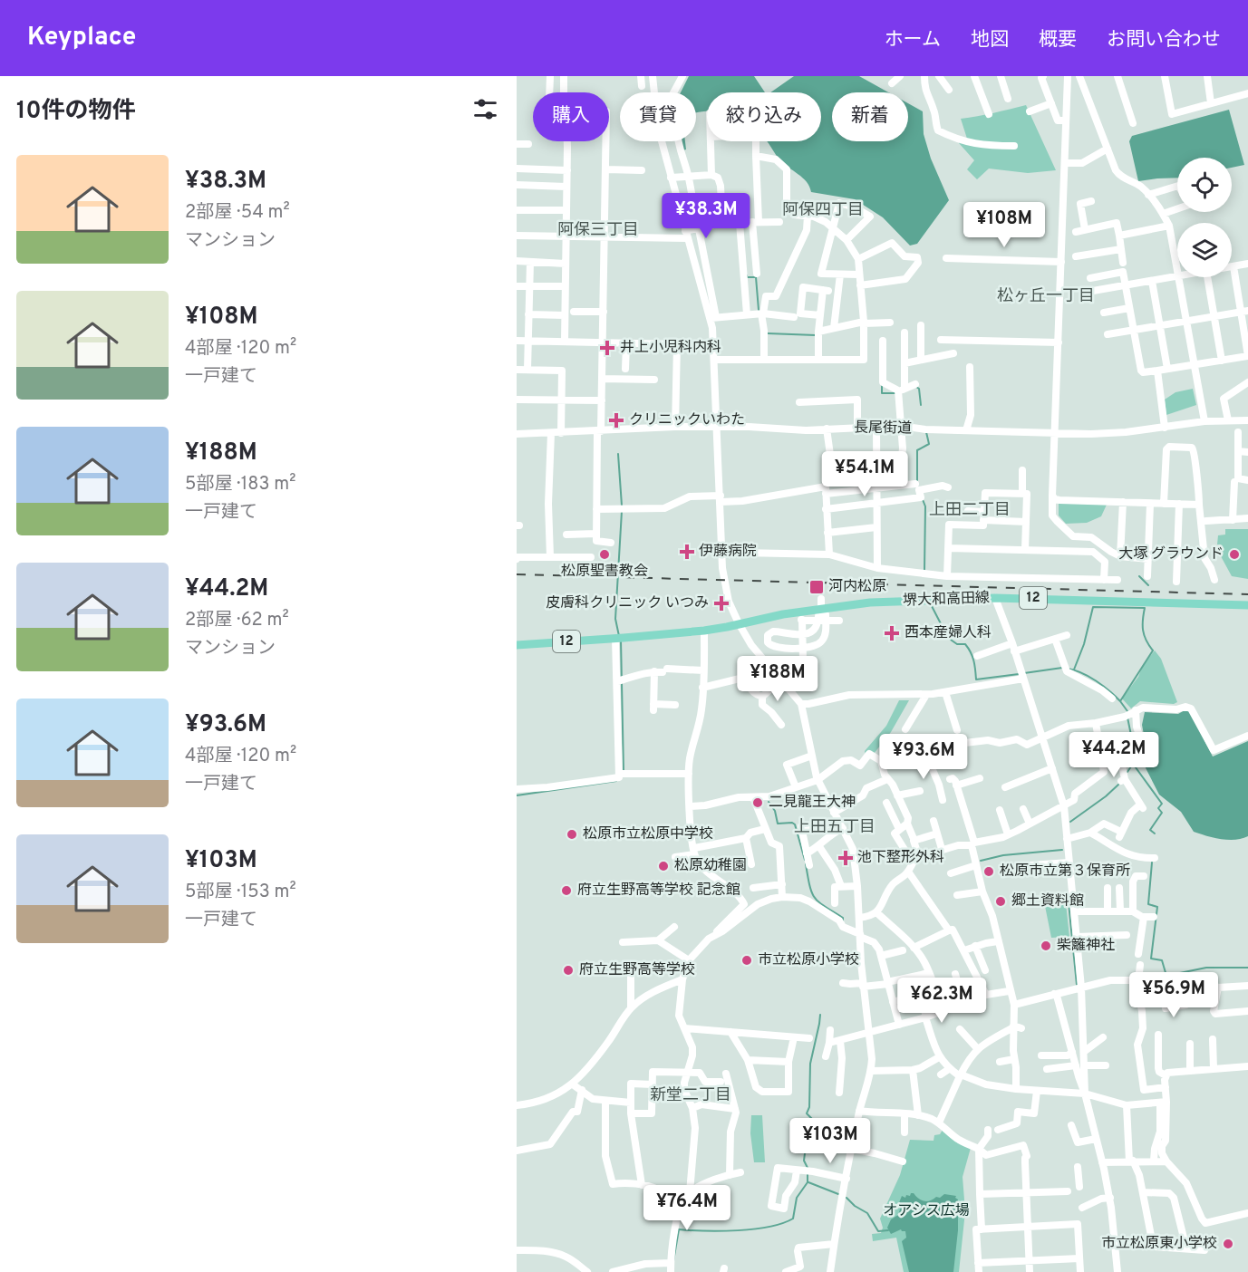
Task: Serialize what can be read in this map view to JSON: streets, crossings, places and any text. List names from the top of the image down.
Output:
{
  "streets": {
    "main road": ["12", "堺大和高田線"],
    "street": ["長尾街道"]
  },
  "districts": [
    "阿保四丁目",
    "阿保三丁目",
    "松ヶ丘一丁目",
    "上田二丁目",
    "上田五丁目",
    "新堂二丁目"
  ],
  "parks": ["オアシス広場"],
  "places": {
    "health": [
      "井上小児科内科",
      "クリニックいわた",
      "伊藤病院",
      "皮膚科クリニック いつみ",
      "西本産婦人科",
      "池下整形外科"
    ],
    "other": [
      "松原聖書教会",
      "大塚 グラウンド",
      "二見龍王大神",
      "松原市立松原中学校",
      "松原幼稚園",
      "松原市立第３保育所",
      "府立生野高等学校 記念館",
      "郷土資料館",
      "柴籬神社",
      "市立松原小学校",
      "府立生野高等学校",
      "市立松原東小学校"
    ],
    "transit": ["河内松原"]
  },
  "page": {
    "header": "Keyplace",
    "nav": [
      "ホーム",
      "地図",
      "概要",
      "お問い合わせ"
    ],
    "heading": "10件の物件",
    "chip": [
      "購入",
      "賃貸",
      "絞り込み",
      "新着"
    ],
    "list": [
      {
        "name": "¥38.3M",
        "note": "2部屋 · 54 m² · マンション"
      },
      {
        "name": "¥108M",
        "note": "4部屋 · 120 m² · 一戸建て"
      },
      {
        "name": "¥188M",
        "note": "5部屋 · 183 m² · 一戸建て"
      },
      {
        "name": "¥44.2M",
        "note": "2部屋 · 62 m² · マンション"
      },
      {
        "name": "¥93.6M",
        "note": "4部屋 · 120 m² · 一戸建て"
      },
      {
        "name": "¥103M",
        "note": "5部屋 · 153 m² · 一戸建て"
      }
    ],
    "price": [
      "¥38.3M",
      "¥108M",
      "¥54.1M",
      "¥188M",
      "¥44.2M",
      "¥93.6M",
      "¥56.9M",
      "¥62.3M",
      "¥103M",
      "¥76.4M"
    ]
  }
}
